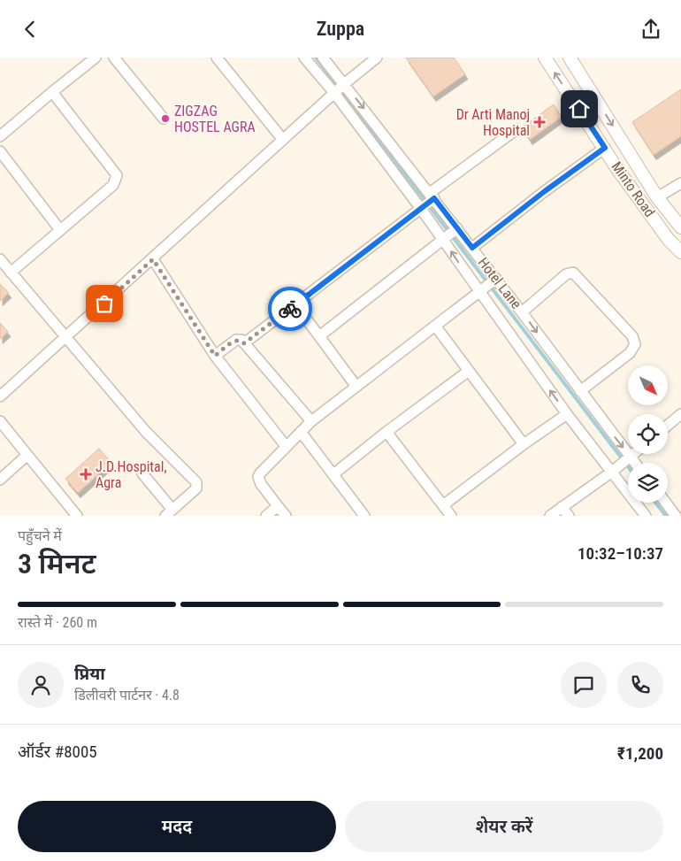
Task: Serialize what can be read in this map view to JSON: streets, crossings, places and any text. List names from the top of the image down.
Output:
{
  "streets": {
    "street": ["Minto Road", "Hotel Lane"]
  },
  "places": {
    "other": ["ZIGZAG HOSTEL AGRA"],
    "health": ["Dr Arti Manoj Hospital", "J.D.Hospital, Agra"]
  },
  "north": "bottom right",
  "page": {
    "header": "Zuppa",
    "heading": ["3 मिनट", "पहुँचने में", "10:32–10:37"],
    "panel": [
      "प्रिया",
      "डिलीवरी पार्टनर · 4.8",
      "ऑर्डर #8005",
      "₹1,200"
    ],
    "bar": "रास्ते में · 260 m",
    "buttons": ["मदद", "शेयर करें"]
  }
}
